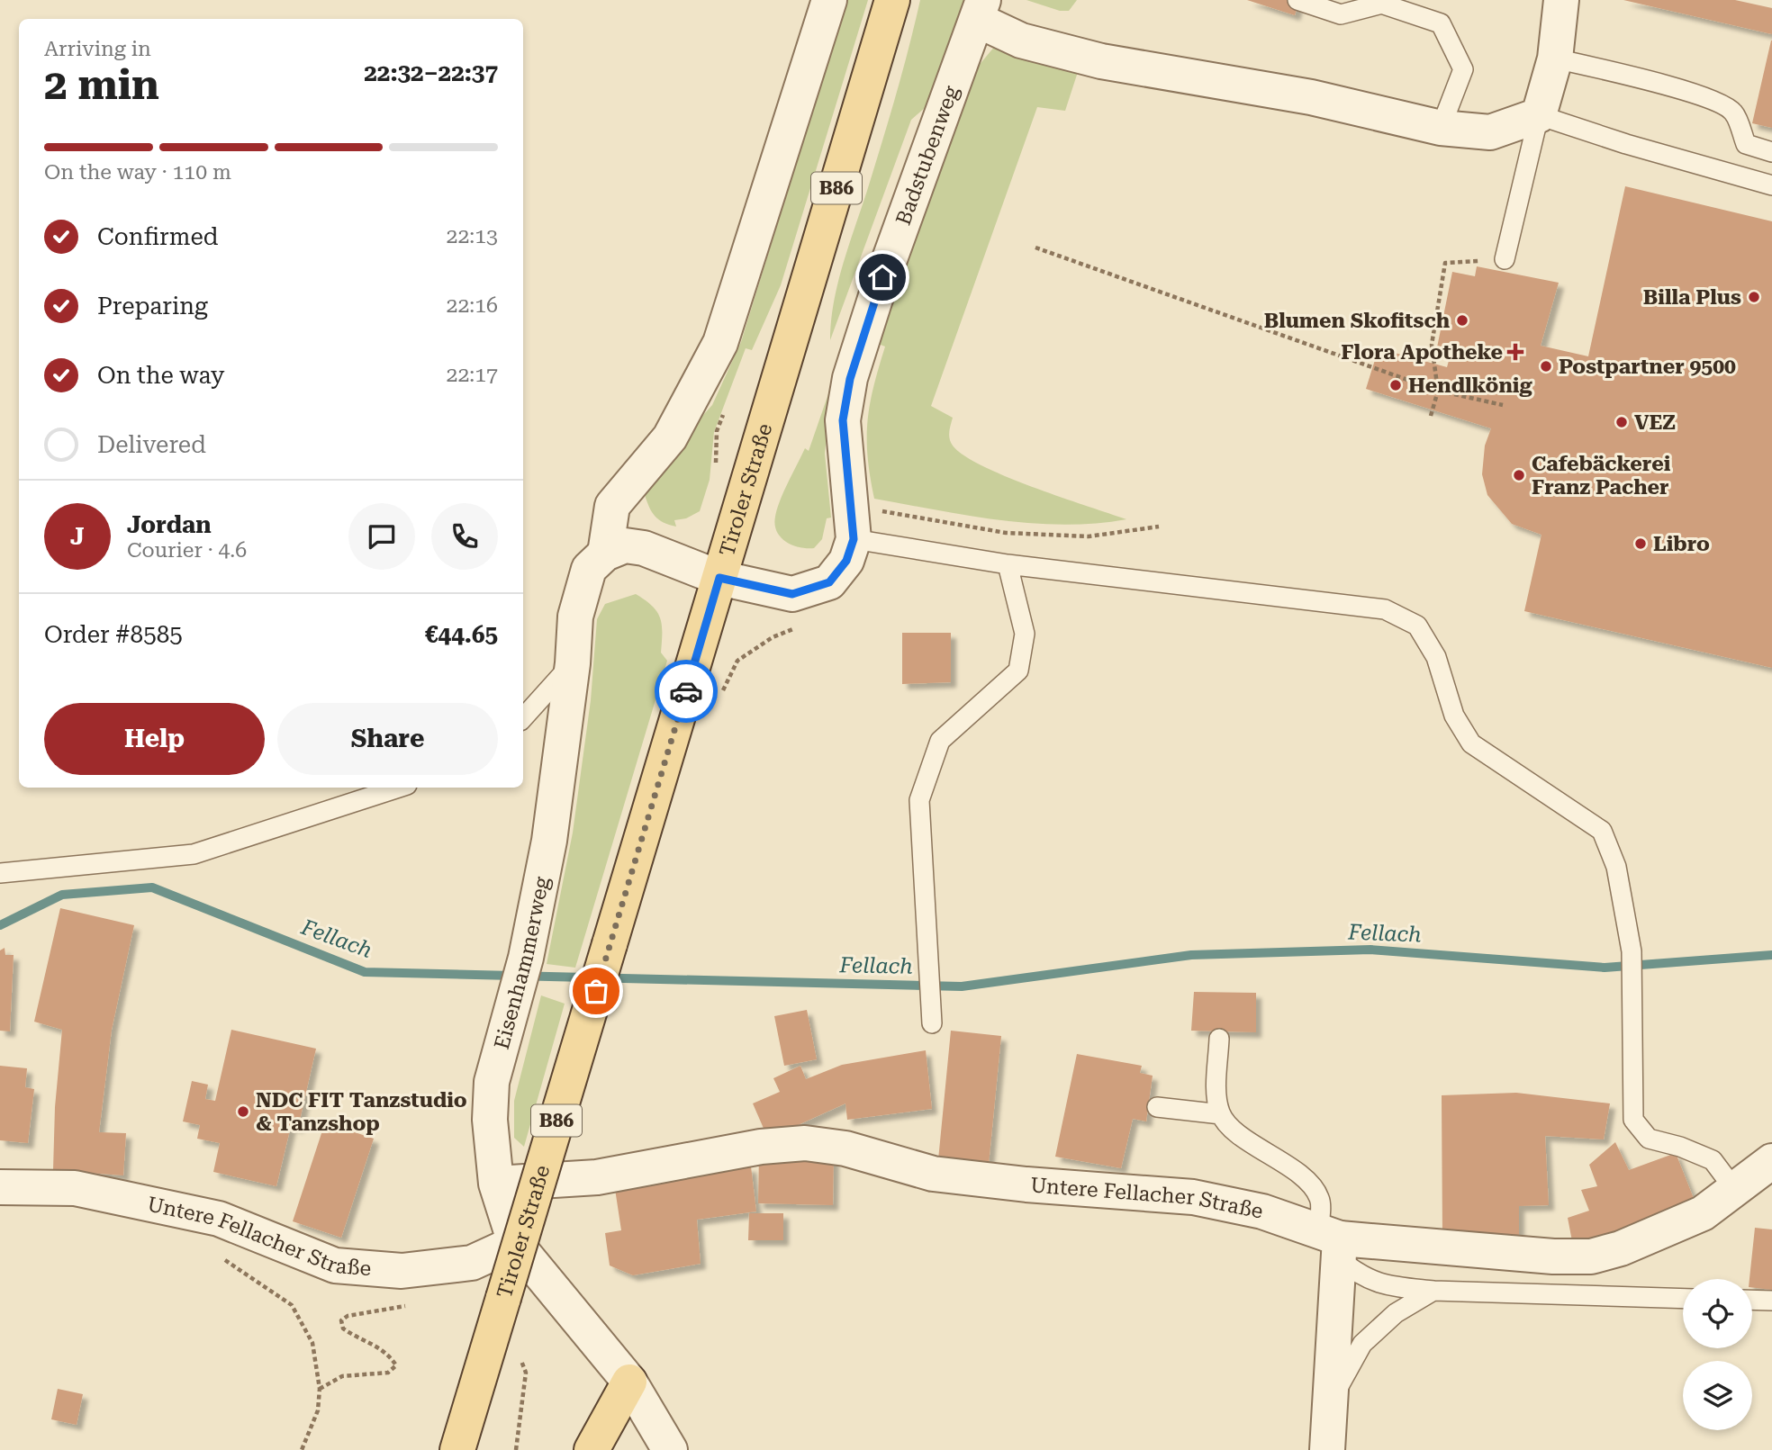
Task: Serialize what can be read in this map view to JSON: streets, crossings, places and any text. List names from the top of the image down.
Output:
{
  "streets": {
    "main road": ["B86", "Tiroler Straße"],
    "street": ["Badstubenweg", "Eisenhammerweg", "Untere Fellacher Straße"]
  },
  "crossings": [
    ["Badstubenweg", "Tiroler Straße"],
    ["Eisenhammerweg", "Untere Fellacher Straße"]
  ],
  "water": ["Fellach"],
  "places": {
    "other": [
      "Billa Plus",
      "Blumen Skofitsch",
      "Postpartner 9500",
      "Hendlkönig",
      "VEZ",
      "Cafebäckerei Franz Pacher",
      "Libro",
      "NDC FIT Tanzstudio & Tanzshop"
    ],
    "health": ["Flora Apotheke"]
  },
  "page": {
    "heading": ["2 min", "Arriving in", "22:32–22:37"],
    "panel": [
      "Jordan",
      "Courier · 4.6",
      "Order #8585",
      "€44.65"
    ],
    "bar": "On the way · 110 m",
    "list": [
      ["Confirmed", "22:13"],
      ["Preparing", "22:16"],
      ["On the way", "22:17"],
      "Delivered"
    ],
    "round": "J",
    "buttons": ["Help", "Share"]
  }
}
